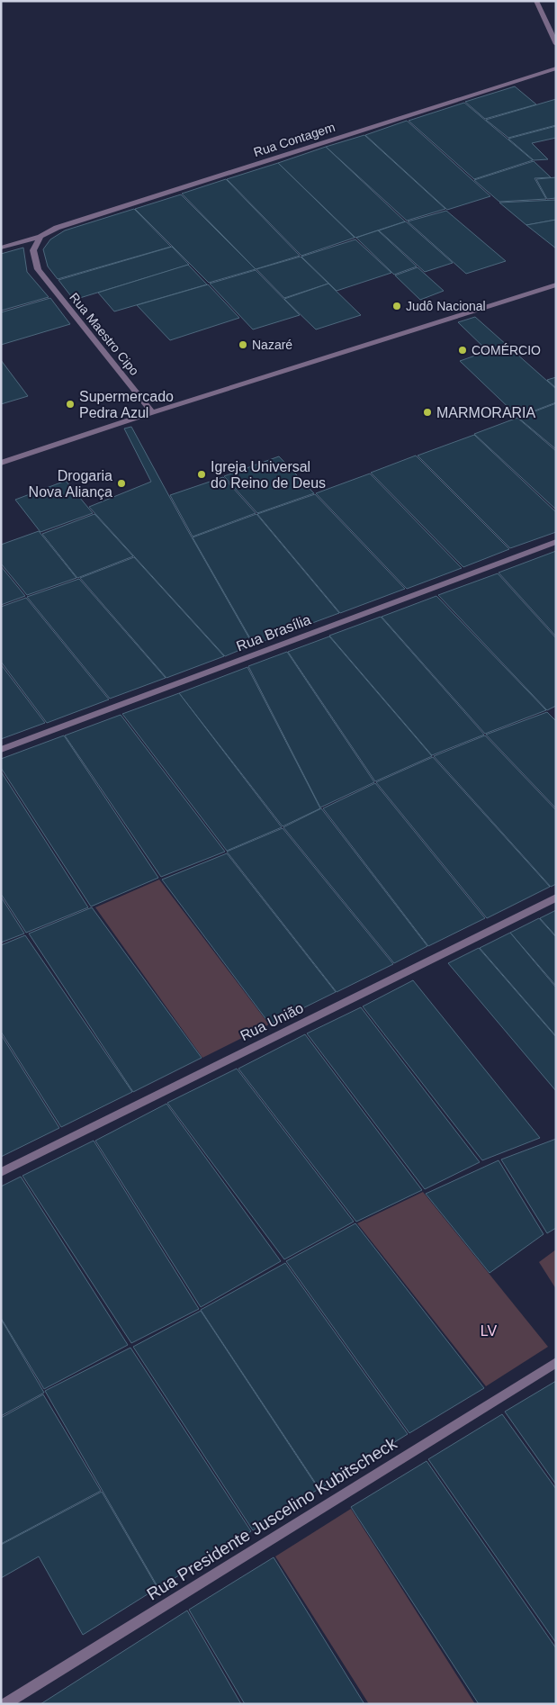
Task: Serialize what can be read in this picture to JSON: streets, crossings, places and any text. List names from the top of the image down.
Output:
{
  "streets": {
    "street": [
      "Rua Contagem",
      "Rua Maestro Cipo",
      "Rua Brasília",
      "Rua União",
      "Rua Presidente Juscelino Kubitscheck"
    ]
  },
  "crossings": [
    ["Rua Contagem", "Rua Maestro Cipo"]
  ],
  "parks": ["LV"],
  "places": [
    "Judô Nacional",
    "Nazaré",
    "COMÉRCIO",
    "Supermercado Pedra Azul",
    "MARMORARIA",
    "Igreja Universal do Reino de Deus",
    "Drogaria Nova Aliança"
  ]
}
